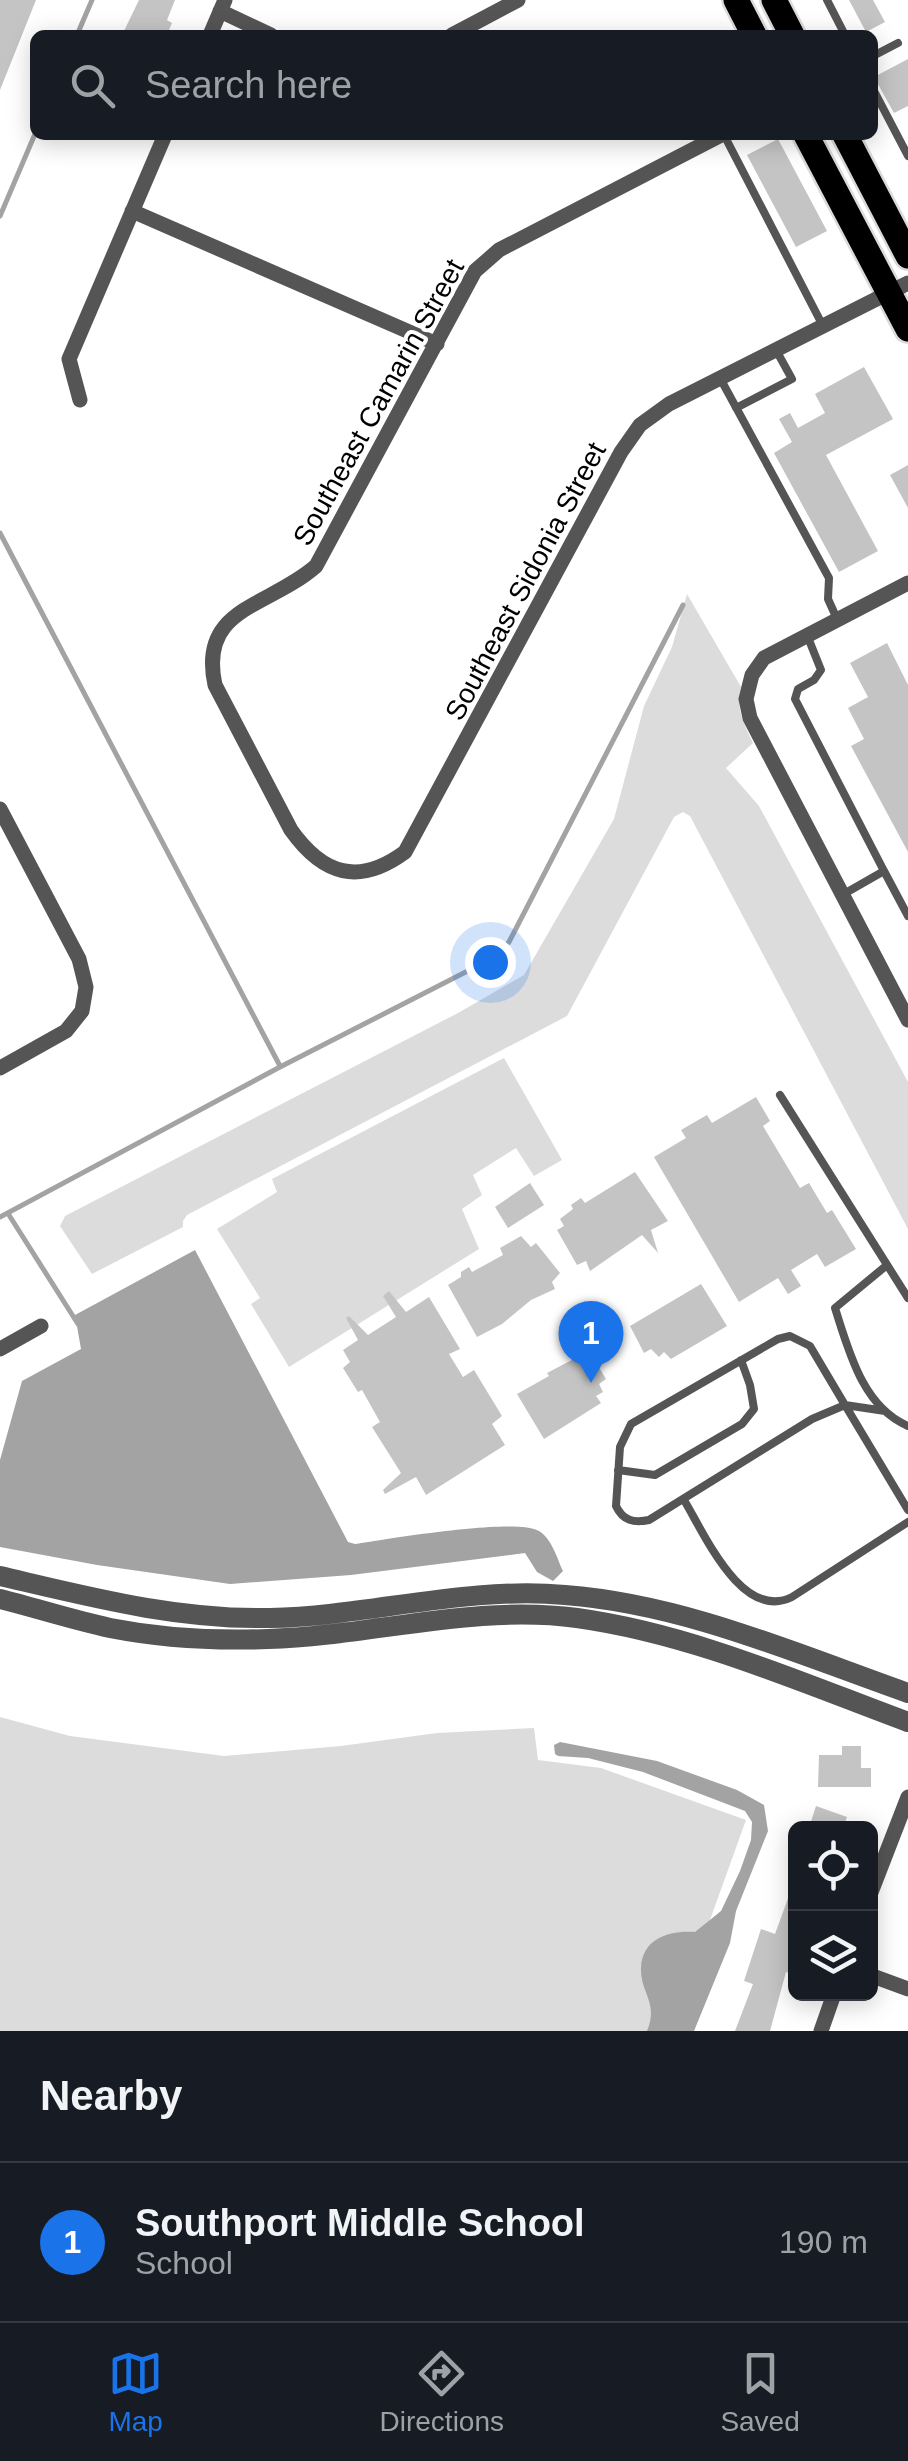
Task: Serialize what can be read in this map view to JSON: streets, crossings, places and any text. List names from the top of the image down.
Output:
{
  "streets": {
    "street": ["Southeast Camarin Street", "Southeast Sidonia Street"]
  },
  "crossings": [
    ["Southeast Camarin Street", "Southeast Sidonia Street"]
  ],
  "page": {
    "search": "Search here",
    "pins": "1",
    "heading": "Nearby",
    "list": [
      {
        "mark": "1",
        "name": "Southport Middle School",
        "note": "School",
        "value": "190 m"
      }
    ],
    "nav": ["Map", "Directions", "Saved"]
  }
}
